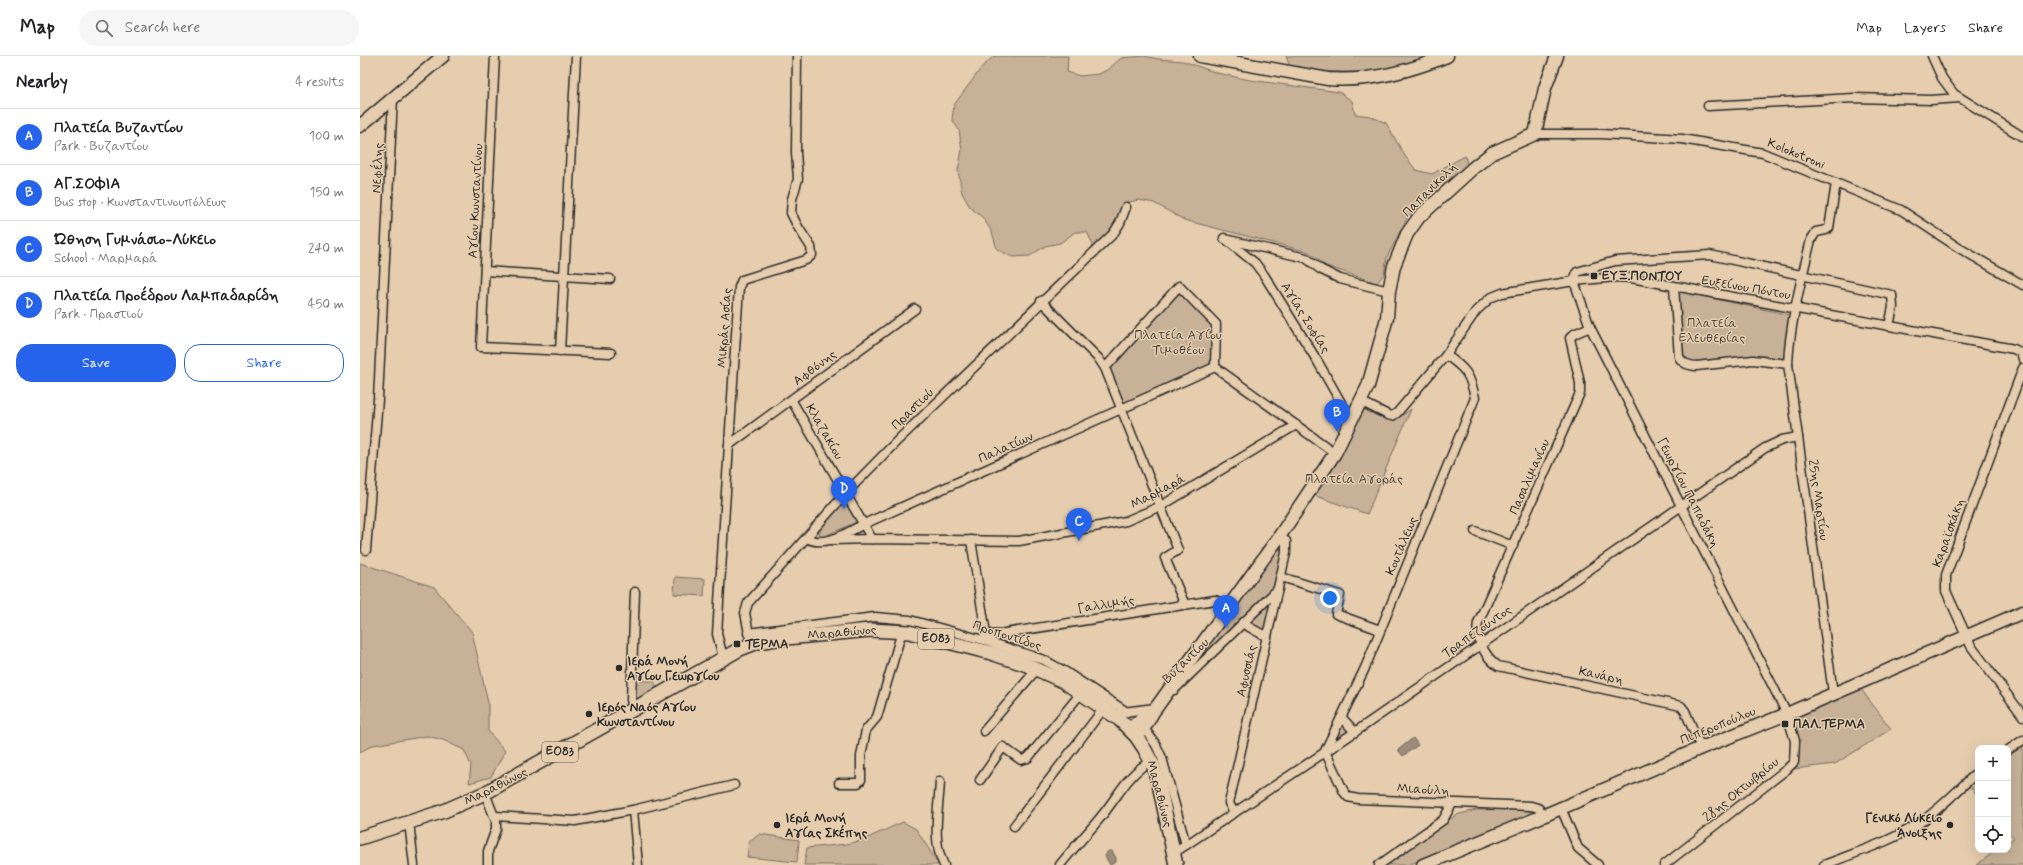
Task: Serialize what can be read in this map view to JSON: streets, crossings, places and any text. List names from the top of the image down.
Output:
{
  "streets": {
    "main road": ["Μαραθώνος", "ΕΟ83"],
    "street": [
      "Kolokotroni",
      "Νεφέλης",
      "Παπανικολή",
      "Αγίου Κωνσταντίνου",
      "Ευξείνου Πόντου",
      "Αγίας Σοφίας",
      "Μικράς Ασίας",
      "Αφθόνης",
      "Πραστιού",
      "Κλαζακίου",
      "Παλατίων",
      "Πασαλιμανίου",
      "Μαρμαρά",
      "Γεωργίου Παπαδάκη",
      "25ης Μαρτίου",
      "Καραϊσκάκη",
      "Κουτάλεως",
      "Γαλλιμής",
      "Τραπεζούντος",
      "Προποντίδος",
      "Βυζαντίου",
      "Αφυσσιάς",
      "Κανάρη",
      "Πιπεροπούλου",
      "Μιαούλη",
      "28ης Οκτωβρίου"
    ]
  },
  "crossings": [
    ["Kolokotroni", "Παπανικολή"],
    ["Kolokotroni", "25ης Μαρτίου"],
    ["Παπανικολή", "Ευξείνου Πόντου"],
    ["Παπανικολή", "Αγίας Σοφίας"],
    ["Παπανικολή", "Γαλλιμής"],
    ["Παπανικολή", "Μαραθώνος"],
    ["Παπανικολή", "Βυζαντίου"],
    ["Παπανικολή", "Αφυσσιάς"],
    ["Ευξείνου Πόντου", "Γεωργίου Παπαδάκη"],
    ["Ευξείνου Πόντου", "25ης Μαρτίου"],
    ["Ευξείνου Πόντου", "Κουτάλεως"],
    ["Μικράς Ασίας", "Αφθόνης"],
    ["Μικράς Ασίας", "Μαραθώνος"],
    ["Αφθόνης", "Κλαζακίου"],
    ["Πραστιού", "Κλαζακίου"],
    ["Πραστιού", "Παλατίων"],
    ["Πραστιού", "Μαραθώνος"],
    ["Πραστιού", "Προποντίδος"],
    ["Κλαζακίου", "Παλατίων"],
    ["Κλαζακίου", "Μαρμαρά"],
    ["Παλατίων", "Μαρμαρά"],
    ["Πασαλιμανίου", "Γεωργίου Παπαδάκη"],
    ["Πασαλιμανίου", "Τραπεζούντος"],
    ["Πασαλιμανίου", "Κανάρη"],
    ["Γεωργίου Παπαδάκη", "Τραπεζούντος"],
    ["Γεωργίου Παπαδάκη", "Πιπεροπούλου"],
    ["Γεωργίου Παπαδάκη", "28ης Οκτωβρίου"],
    ["25ης Μαρτίου", "Τραπεζούντος"],
    ["25ης Μαρτίου", "Πιπεροπούλου"],
    ["Καραϊσκάκη", "Πιπεροπούλου"],
    ["Κουτάλεως", "Τραπεζούντος"],
    ["Κουτάλεως", "Μιαούλη"],
    ["Γαλλιμής", "Προποντίδος"],
    ["Τραπεζούντος", "Μαραθώνος"],
    ["Τραπεζούντος", "Αφυσσιάς"],
    ["Τραπεζούντος", "Κανάρη"],
    ["Τραπεζούντος", "Μιαούλη"],
    ["Μαραθώνος", "Προποντίδος"],
    ["Βυζαντίου", "Αφυσσιάς"],
    ["Κανάρη", "Πιπεροπούλου"],
    ["Πιπεροπούλου", "Μιαούλη"],
    ["Πιπεροπούλου", "28ης Οκτωβρίου"]
  ],
  "parks": ["Πλατεία Ελευθερίας", "Πλατεία Αγίου Τιμοθέου", "Πλατεία Αγοράς"],
  "places": {
    "transit": ["ΕΥΞ.ΠΟΝΤΟΥ", "ΤΕΡΜΑ", "ΠΑΛ.ΤΕΡΜΑ"],
    "other": [
      "Ιερά Μονή Αγίου Γεωργίου",
      "Ιερός Ναός Αγίου Κωνσταντίνου",
      "Ιερά Μονή Αγίας Σκέπης",
      "Γενικό Λύκειο Άνοιξης"
    ]
  },
  "page": {
    "header": "Map",
    "search": "Search here",
    "nav": ["Map", "Layers", "Share"],
    "heading": ["Nearby", "4 results"],
    "list": [
      {
        "mark": "A",
        "name": "Πλατεία Βυζαντίου",
        "note": "Park · Βυζαντίου",
        "value": "100 m"
      },
      {
        "mark": "B",
        "name": "ΑΓ.ΣΟΦΙΑ",
        "note": "Bus stop · Κωνσταντινουπόλεως",
        "value": "150 m"
      },
      {
        "mark": "C",
        "name": "Ώθηση Γυμνάσιο-Λύκειο",
        "note": "School · Μαρμαρά",
        "value": "240 m"
      },
      {
        "mark": "D",
        "name": "Πλατεία Προέδρου Λαμπαδαρίδη",
        "note": "Park · Πραστιού",
        "value": "450 m"
      }
    ],
    "buttons": ["Save", "Share"],
    "pins": [
      "B",
      "D",
      "C",
      "A"
    ],
    "map_buttons": ["+", "−"]
  }
}
